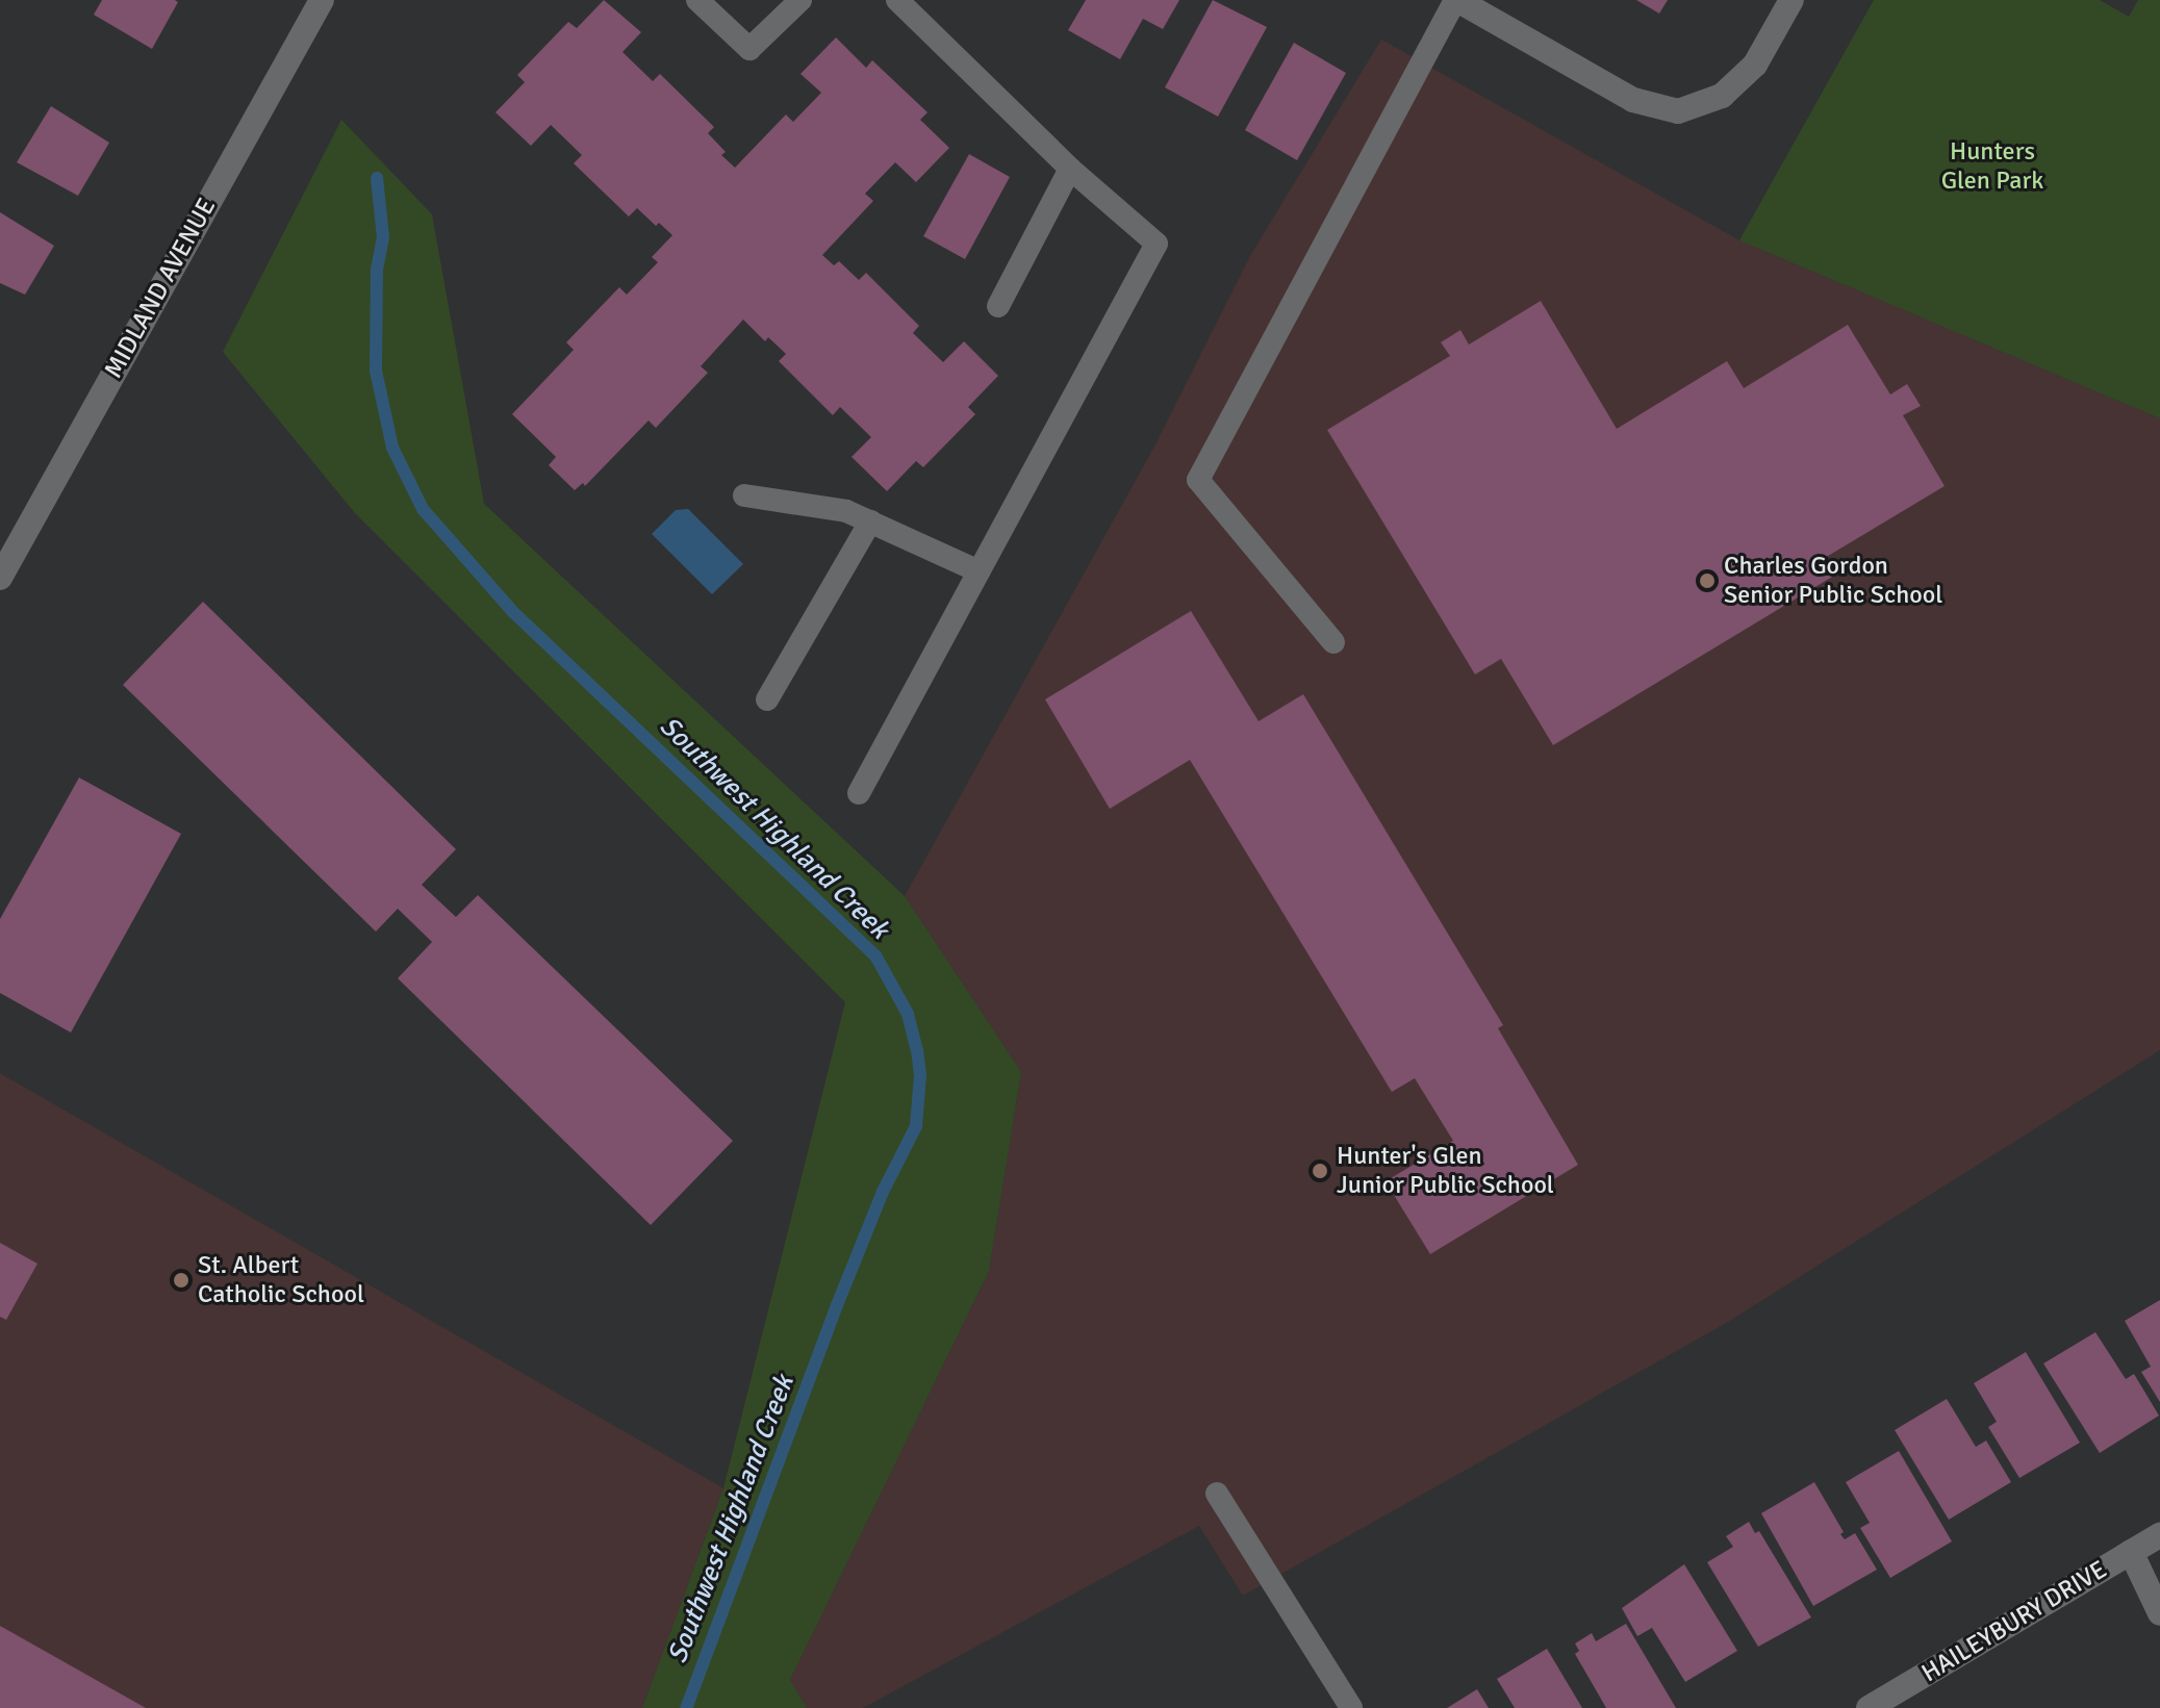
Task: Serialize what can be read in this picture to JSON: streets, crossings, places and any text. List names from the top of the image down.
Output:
{
  "streets": {
    "street": ["MIDLAND AVENUE", "HAILEYBURY DRIVE"]
  },
  "water": ["Southwest Highland Creek"],
  "parks": ["Hunters Glen Park"],
  "places": ["Charles Gordon Senior Public School", "Hunter's Glen Junior Public School", "St. Albert Catholic School"]
}
